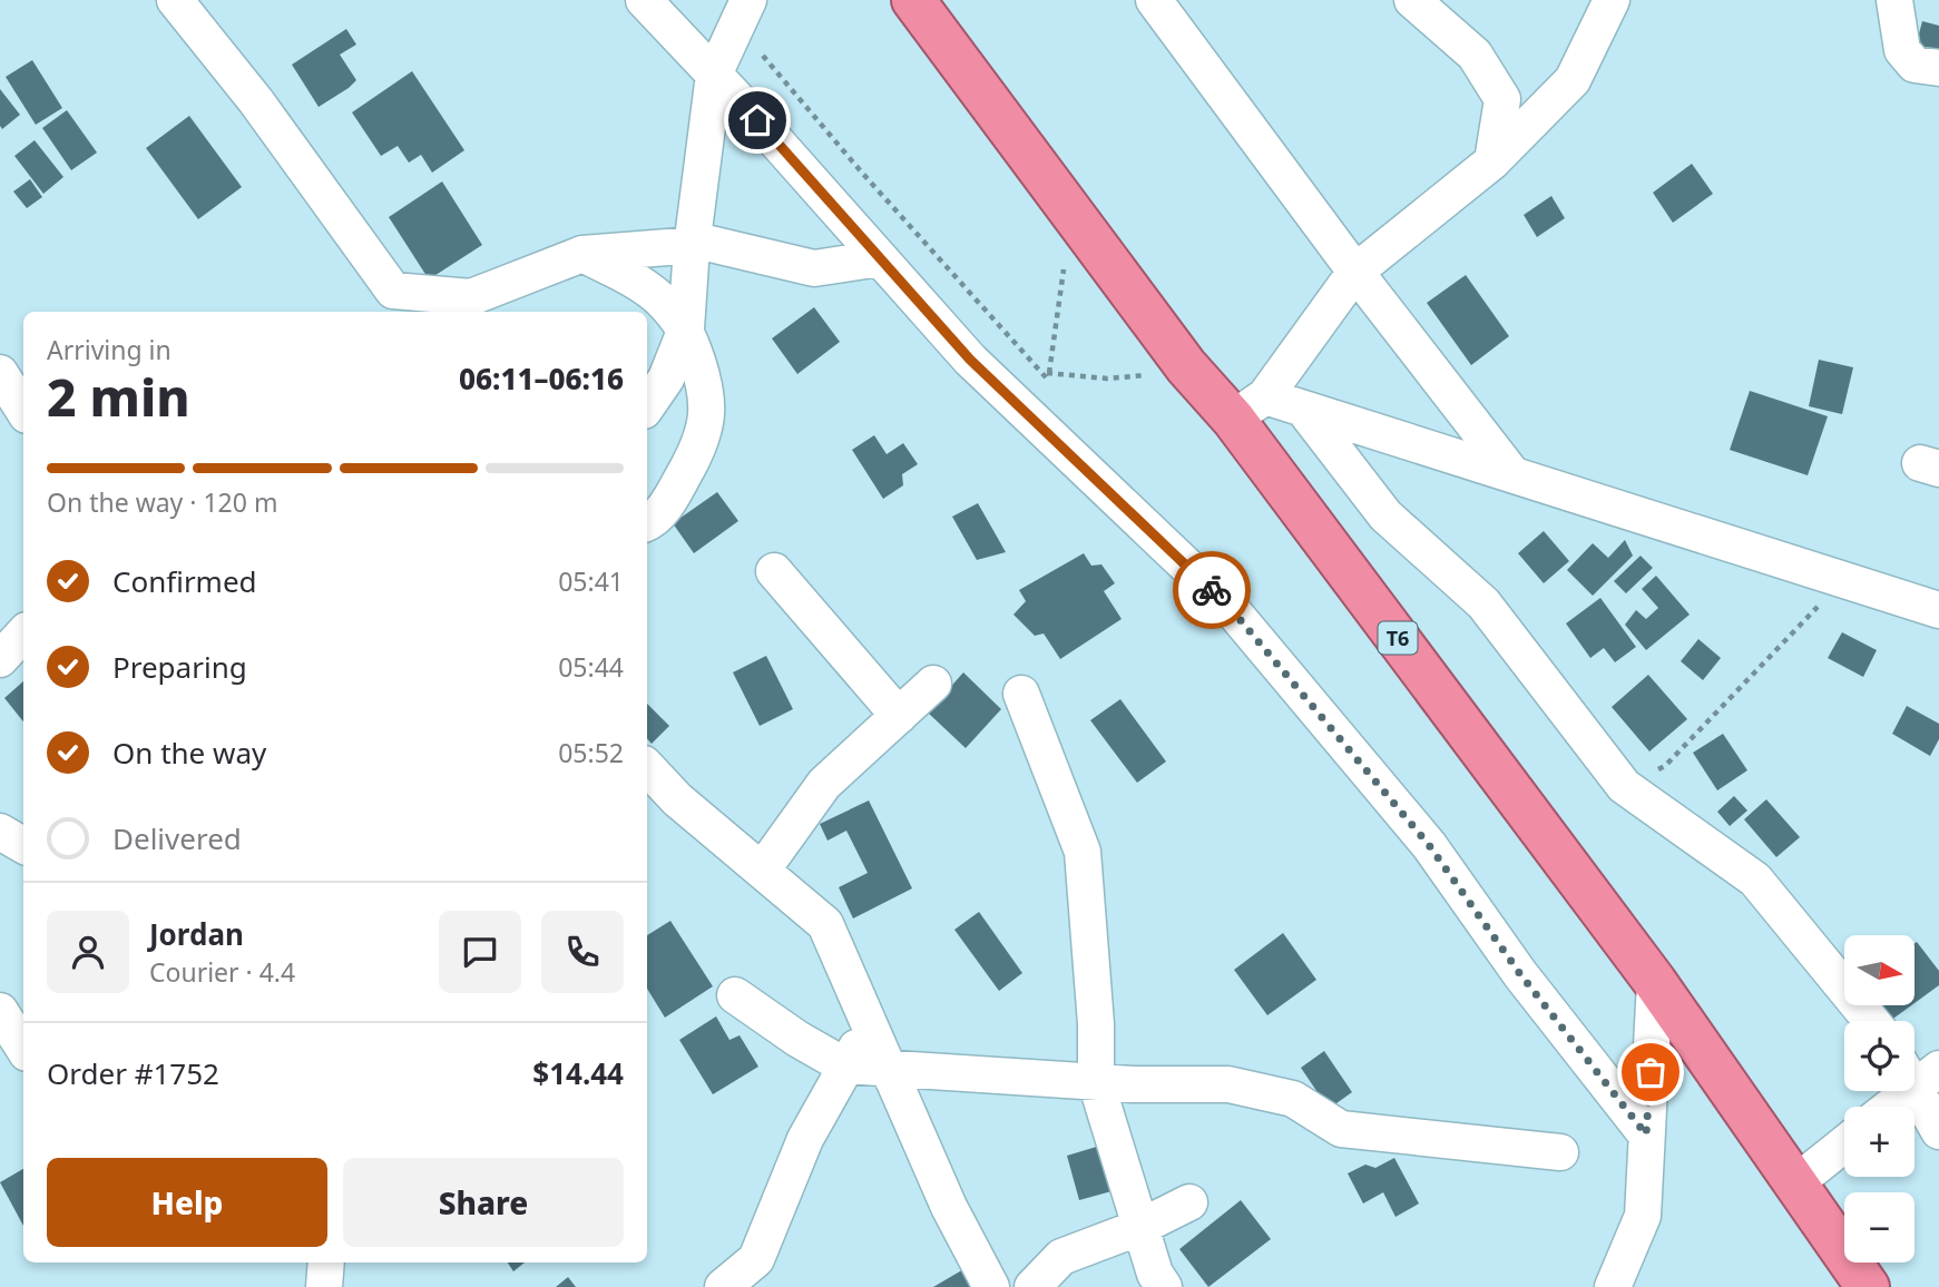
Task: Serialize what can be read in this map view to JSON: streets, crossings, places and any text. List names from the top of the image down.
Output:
{
  "streets": {
    "highway": ["T6"]
  },
  "north": "right",
  "page": {
    "heading": ["2 min", "Arriving in", "06:11–06:16"],
    "panel": [
      "Jordan",
      "Courier · 4.4",
      "Order #1752",
      "$14.44"
    ],
    "bar": "On the way · 120 m",
    "list": [
      ["Confirmed", "05:41"],
      ["Preparing", "05:44"],
      ["On the way", "05:52"],
      "Delivered"
    ],
    "map_buttons": ["+", "−"],
    "buttons": ["Help", "Share"]
  }
}
